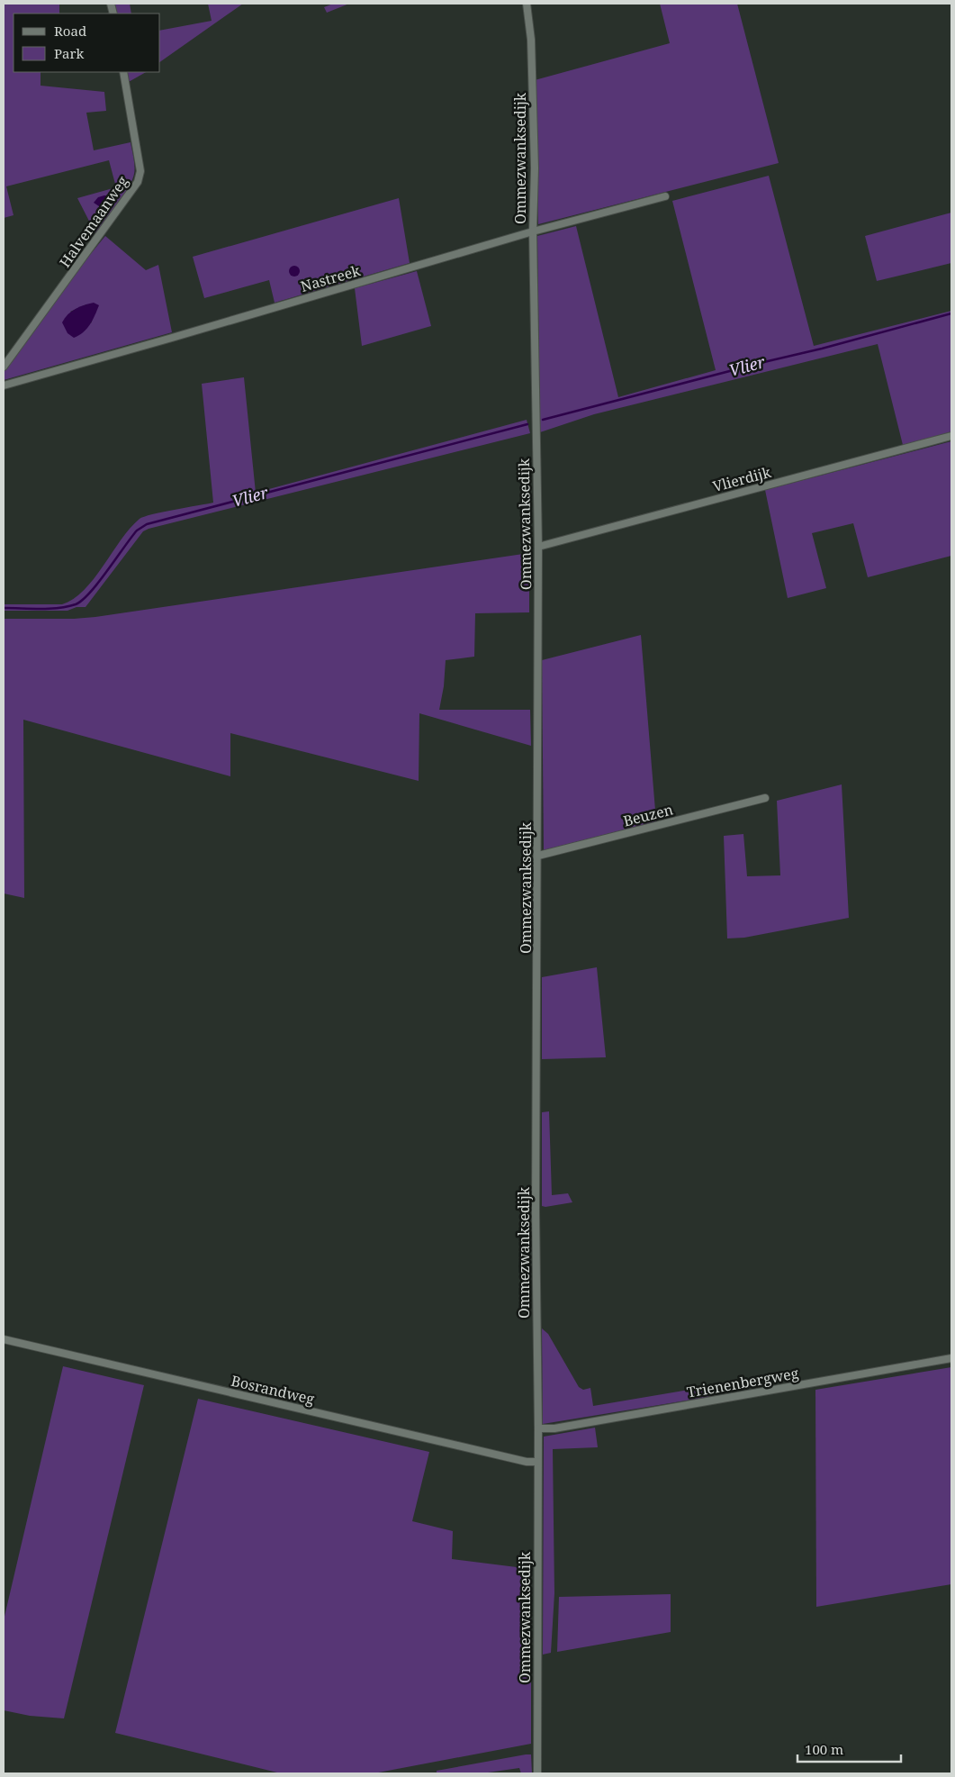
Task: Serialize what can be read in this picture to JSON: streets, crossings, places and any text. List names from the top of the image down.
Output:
{
  "streets": {
    "street": [
      "Ommezwanksedijk",
      "Halvemaanweg",
      "Nastreek",
      "Vlierdijk",
      "Beuzen",
      "Trienenbergweg",
      "Bosrandweg"
    ]
  },
  "crossings": [
    ["Ommezwanksedijk", "Nastreek"],
    ["Ommezwanksedijk", "Vlierdijk"],
    ["Ommezwanksedijk", "Beuzen"],
    ["Ommezwanksedijk", "Trienenbergweg"],
    ["Ommezwanksedijk", "Bosrandweg"]
  ],
  "water": ["Vlier"],
  "legend": ["Road", "Park"],
  "scale_bar": "100 m"
}
